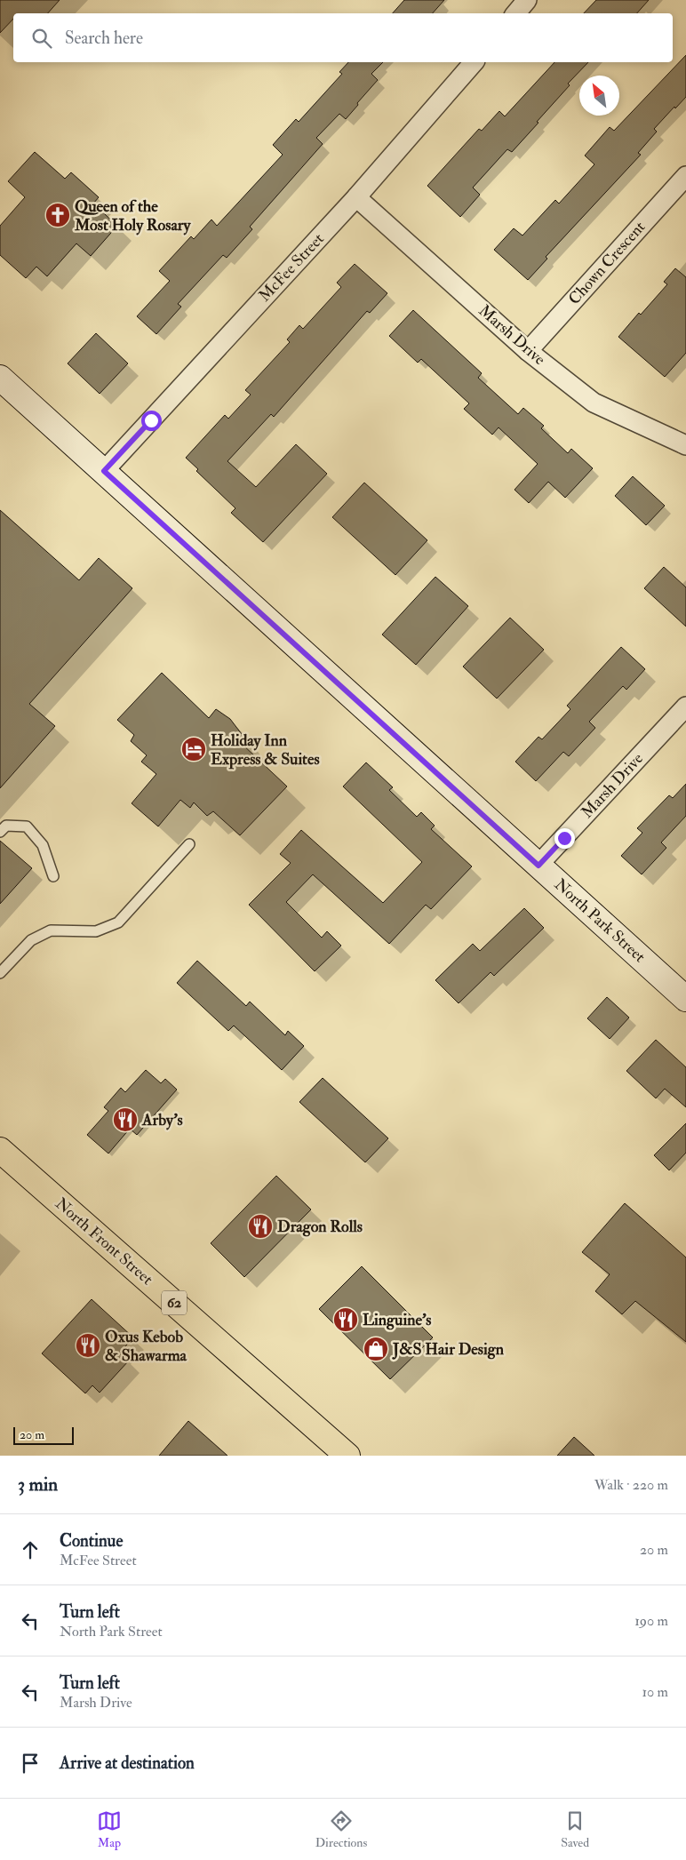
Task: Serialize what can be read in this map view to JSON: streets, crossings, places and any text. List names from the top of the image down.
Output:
{
  "streets": {
    "main road": ["North Front Street", "62"],
    "street": [
      "Chown Crescent",
      "McFee Street",
      "Marsh Drive",
      "North Park Street"
    ]
  },
  "crossings": [
    ["Chown Crescent", "Marsh Drive"],
    ["McFee Street", "Marsh Drive"],
    ["McFee Street", "North Park Street"],
    ["Marsh Drive", "North Park Street"]
  ],
  "places": {
    "church": ["Queen of the Most Holy Rosary"],
    "hotel": ["Holiday Inn Express & Suites"],
    "restaurant": [
      "Arby's",
      "Dragon Rolls",
      "Linguine's",
      "Oxus Kebob & Shawarma"
    ],
    "shop": ["J&S Hair Design"]
  },
  "scale_bar": "20 m",
  "north": "top left",
  "page": {
    "search": "Search here",
    "scale": "20 m",
    "heading": ["3 min", "Walk · 220 m"],
    "list": [
      ["Continue", "McFee Street", "20 m"],
      ["Turn left", "North Park Street", "190 m"],
      ["Turn left", "Marsh Drive", "10 m"],
      "Arrive at destination"
    ],
    "nav": ["Map", "Directions", "Saved"]
  }
}
